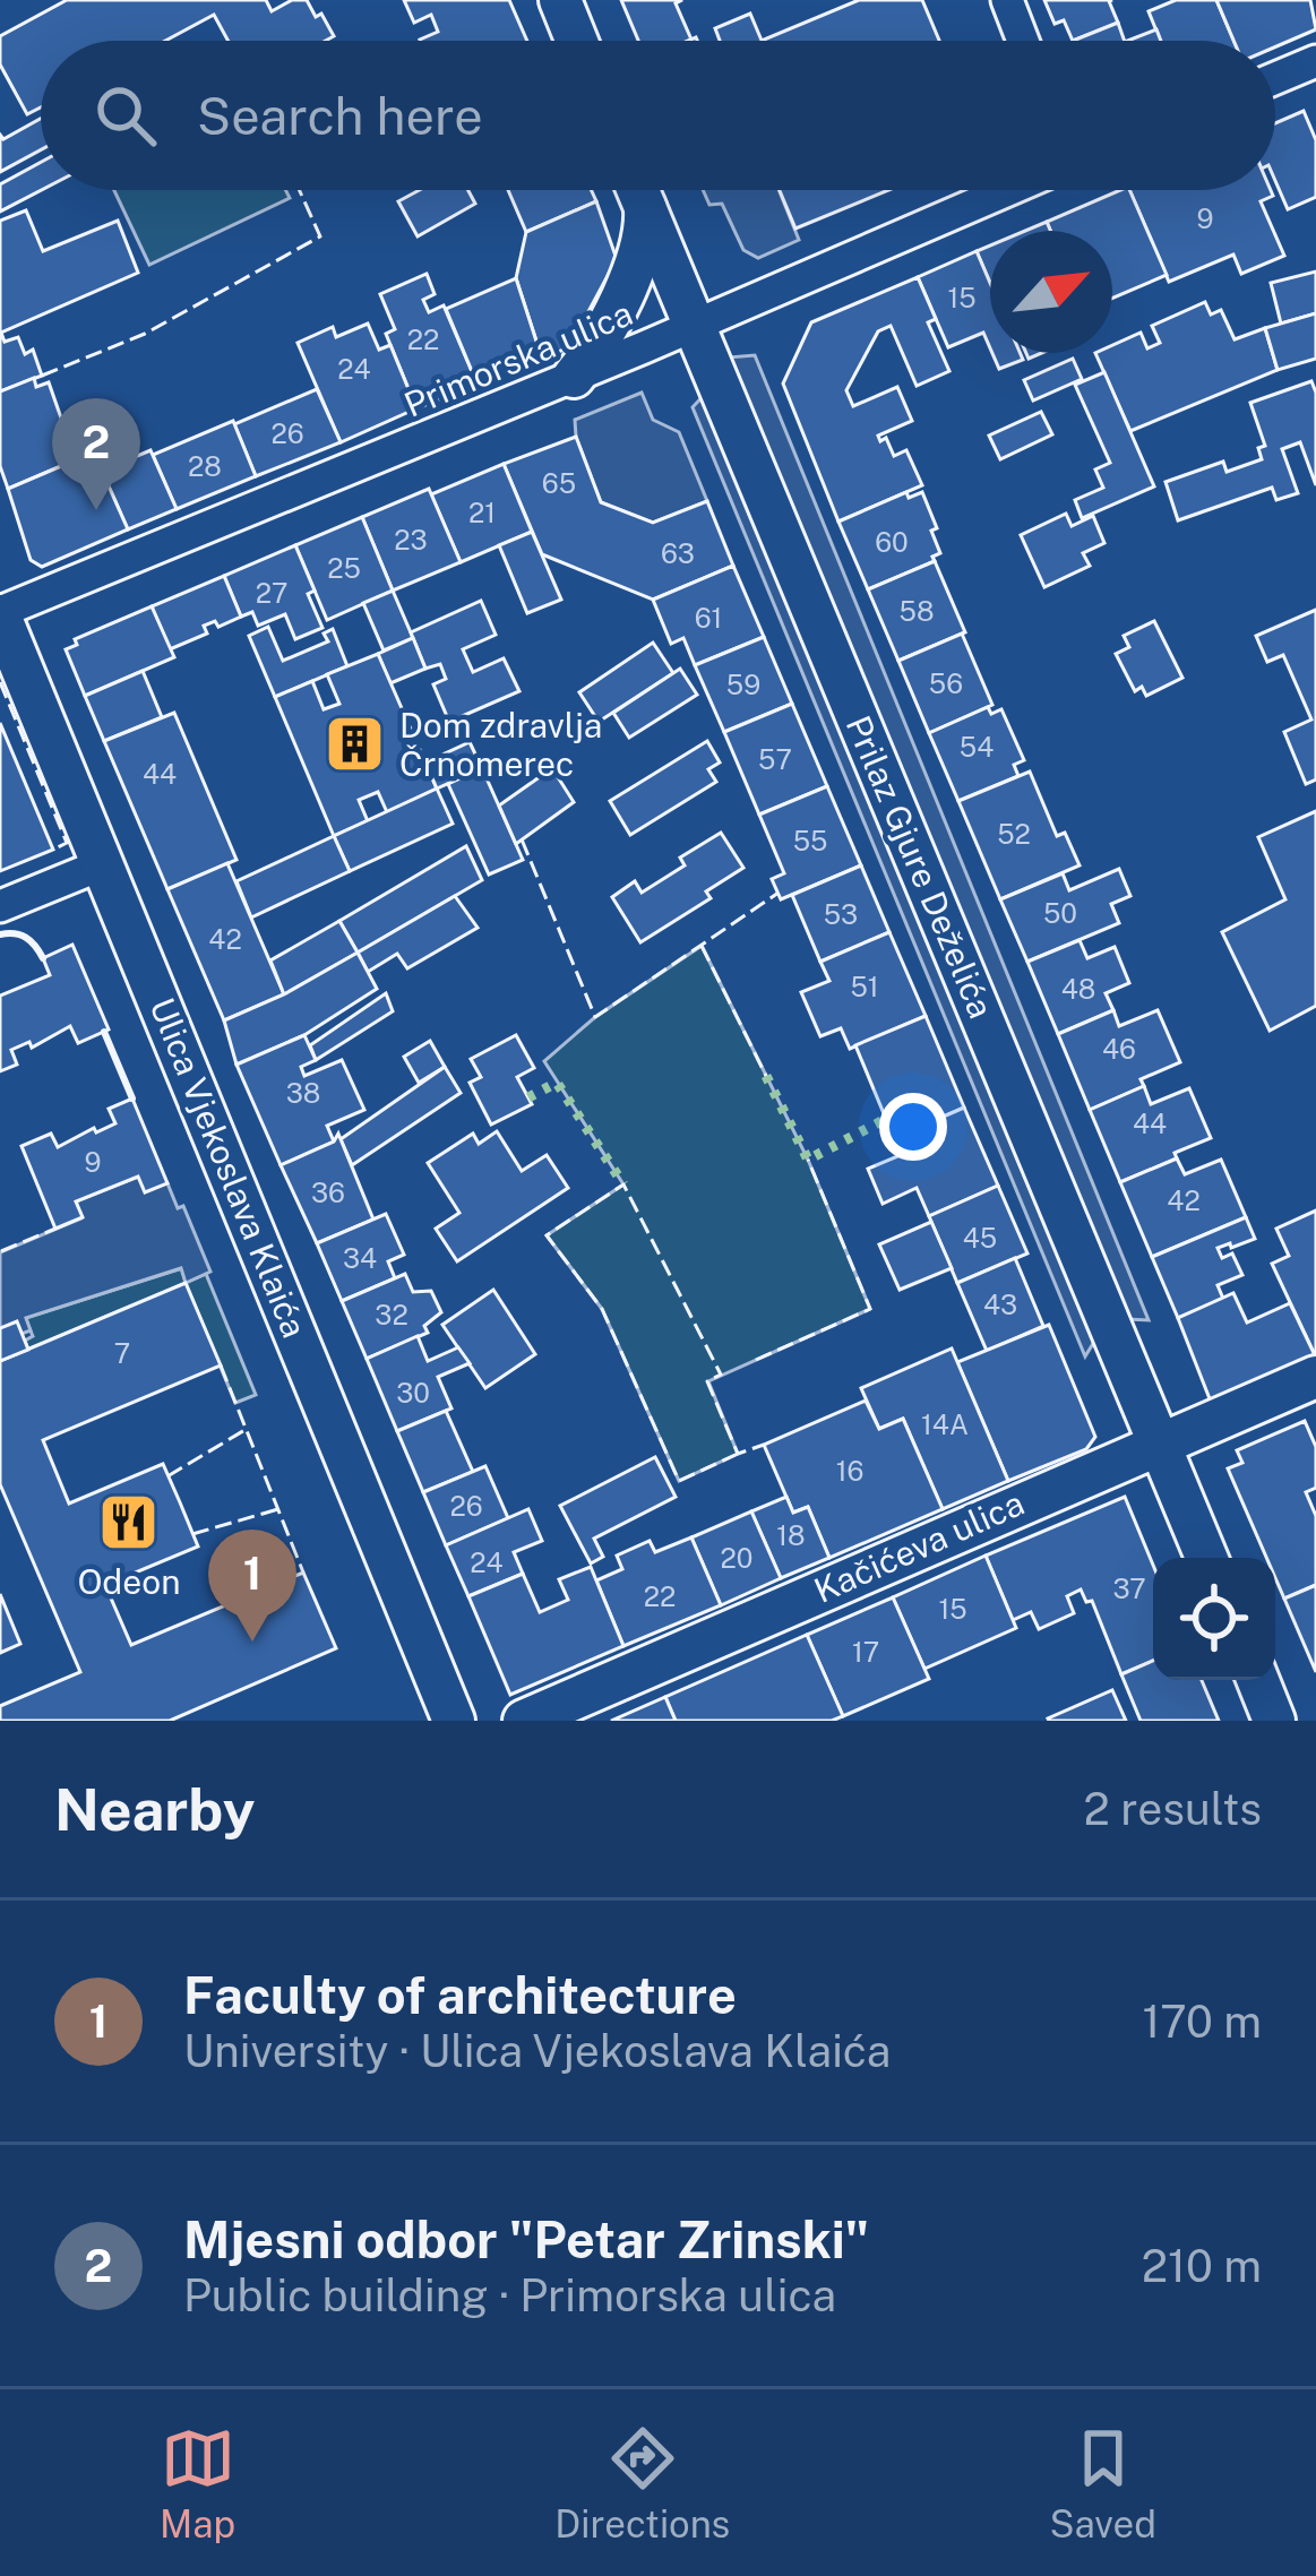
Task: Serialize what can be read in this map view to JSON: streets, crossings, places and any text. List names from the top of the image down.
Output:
{
  "streets": {
    "street": [
      "Primorska ulica",
      "Prilaz Gjure Deželića",
      "Ulica Vjekoslava Klaića",
      "Kačićeva ulica"
    ]
  },
  "crossings": [
    ["Primorska ulica", "Prilaz Gjure Deželića"],
    ["Primorska ulica", "Ulica Vjekoslava Klaića"],
    ["Prilaz Gjure Deželića", "Kačićeva ulica"]
  ],
  "places": {
    "building": ["Dom zdravlja Črnomerec"],
    "restaurant": ["Odeon"]
  },
  "house_numbers": [
    "9",
    "15",
    "22",
    "24",
    "26",
    "28",
    "65",
    "21",
    "23",
    "60",
    "63",
    "25",
    "27",
    "58",
    "61",
    "56",
    "59",
    "54",
    "57",
    "44",
    "52",
    "55",
    "50",
    "53",
    "42",
    "51",
    "48",
    "46",
    "38",
    "44",
    "9",
    "36",
    "42",
    "45",
    "34",
    "43",
    "32",
    "7",
    "30",
    "14A",
    "16",
    "26",
    "18",
    "20",
    "24",
    "37",
    "22",
    "15",
    "17"
  ],
  "north": "top right",
  "page": {
    "search": "Search here",
    "pins": ["2", "1"],
    "heading": ["Nearby", "2 results"],
    "list": [
      {
        "mark": "1",
        "name": "Faculty of architecture",
        "note": "University · Ulica Vjekoslava Klaića",
        "value": "170 m"
      },
      {
        "mark": "2",
        "name": "Mjesni odbor \"Petar Zrinski\"",
        "note": "Public building · Primorska ulica",
        "value": "210 m"
      }
    ],
    "nav": ["Map", "Directions", "Saved"]
  }
}
